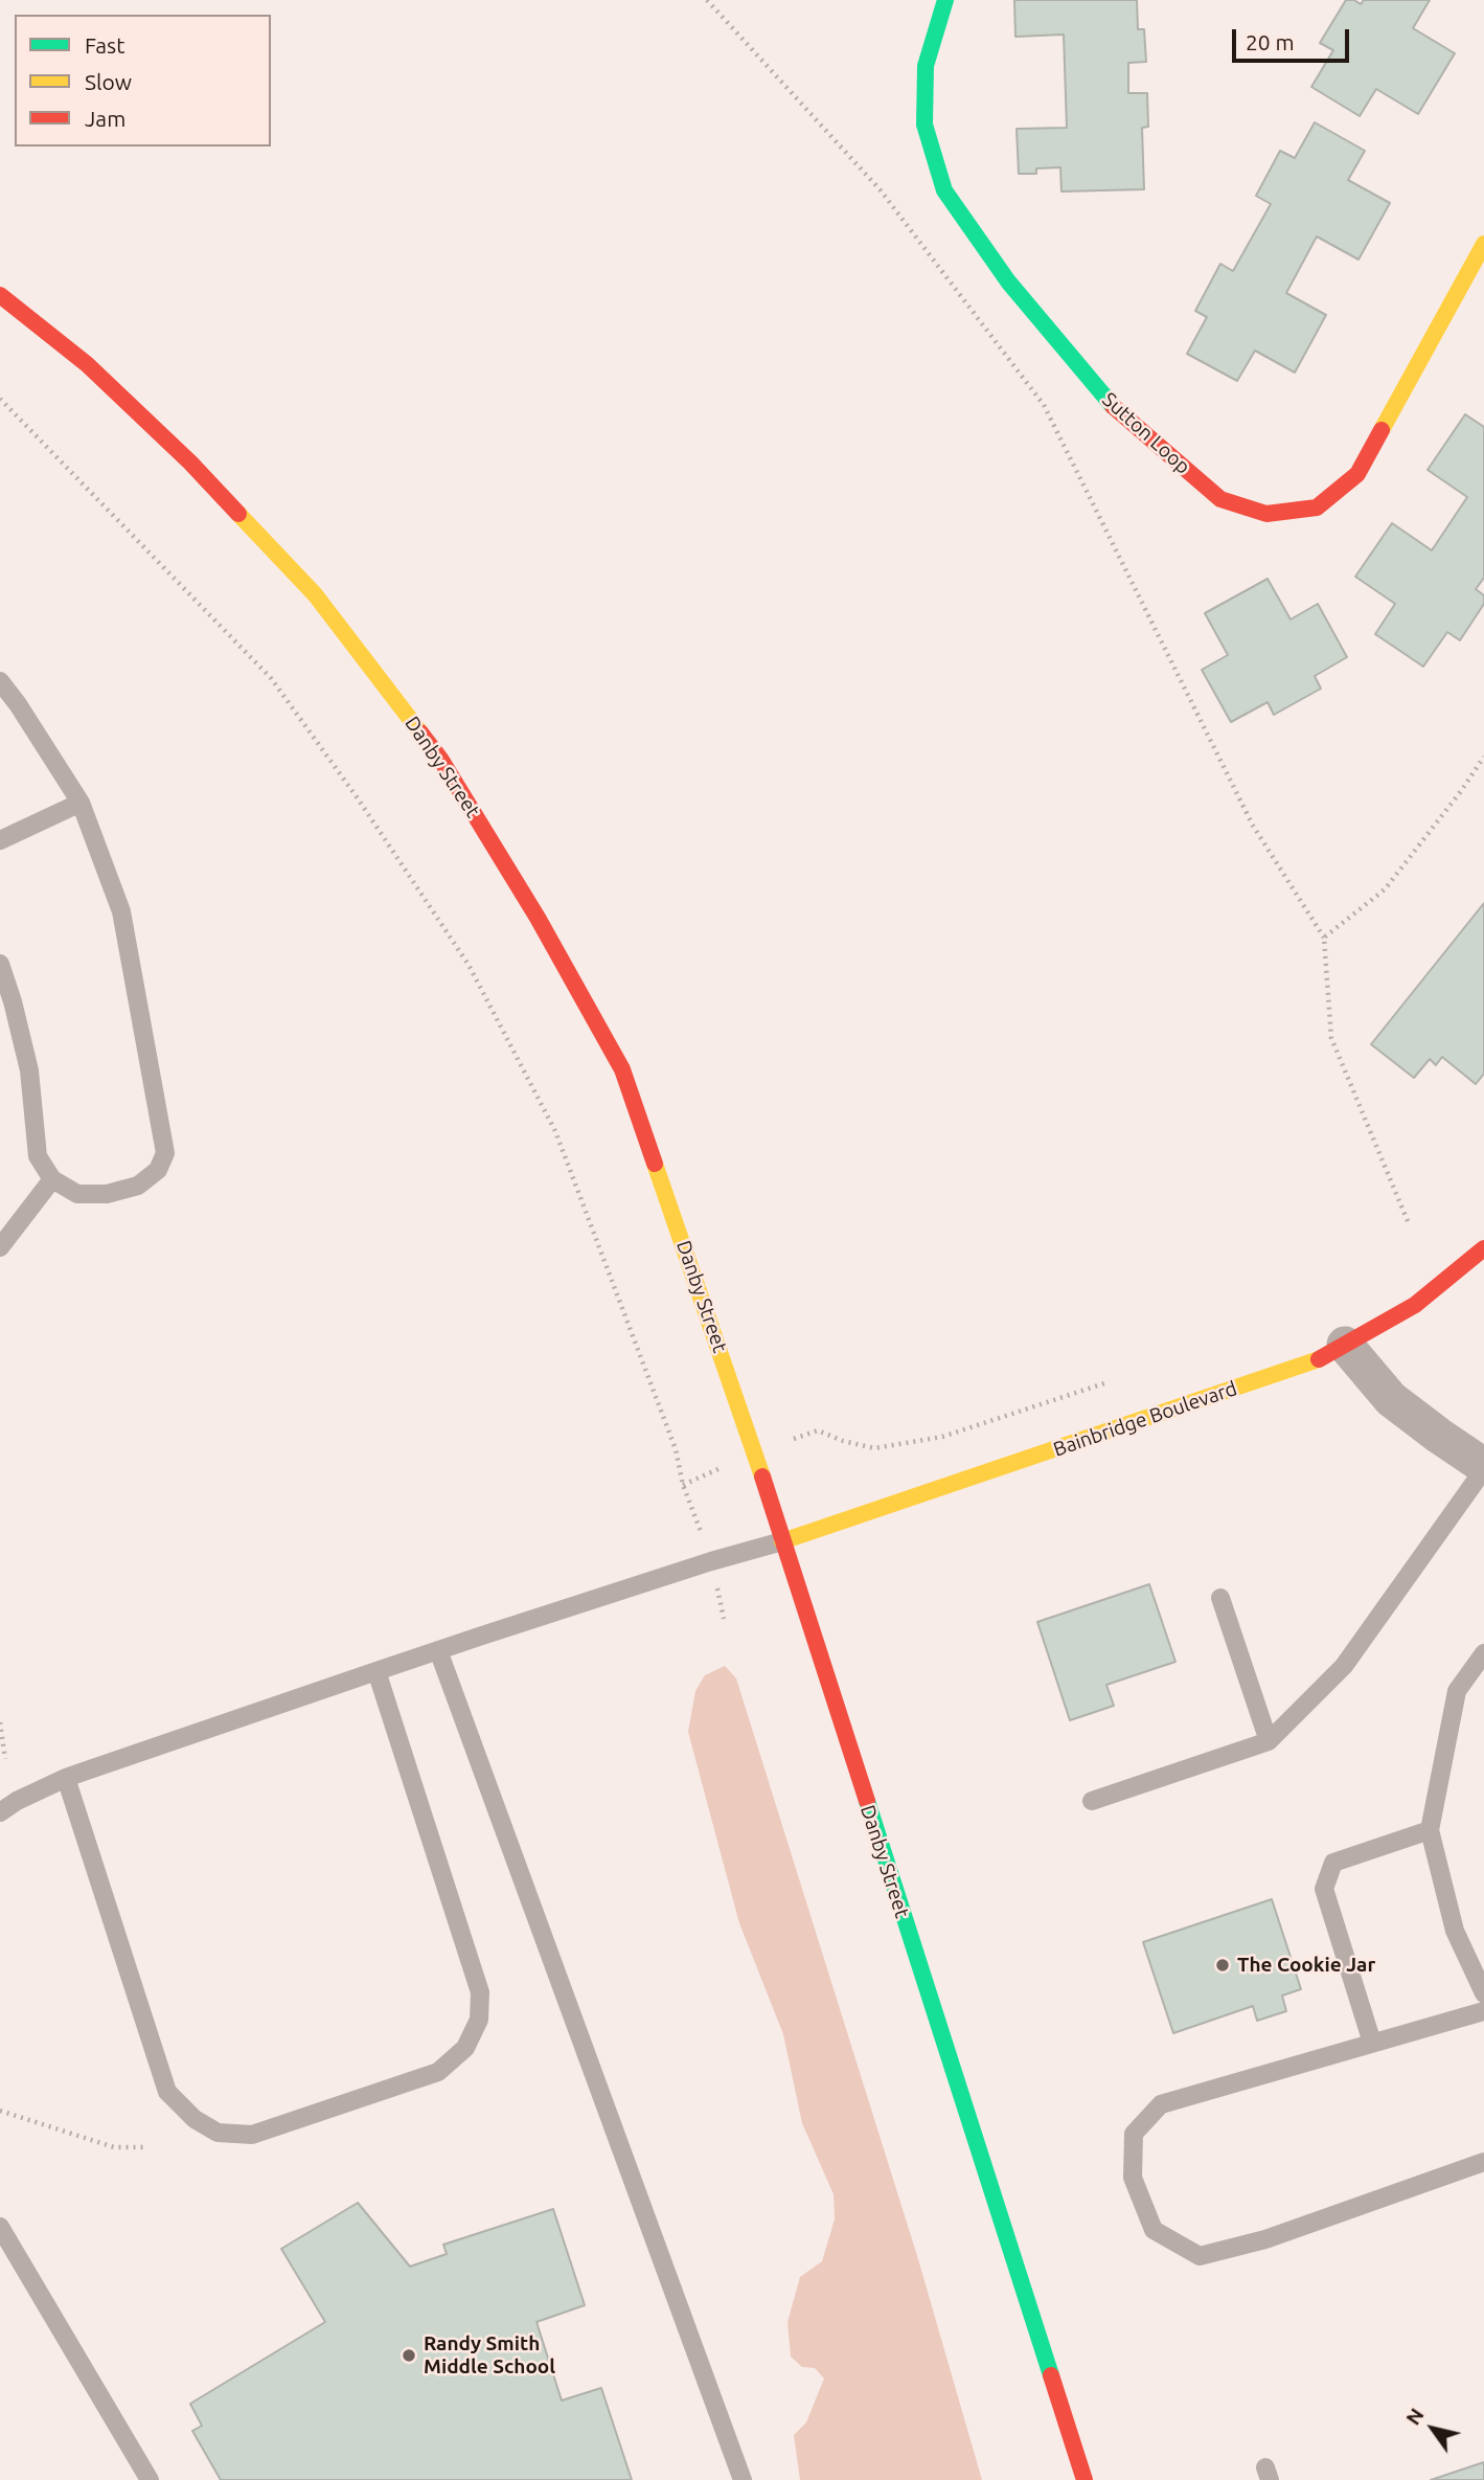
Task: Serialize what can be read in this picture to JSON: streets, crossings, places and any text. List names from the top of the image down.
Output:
{
  "streets": {
    "street": ["Sutton Loop", "Danby Street", "Bainbridge Boulevard"]
  },
  "crossings": [
    ["Danby Street", "Bainbridge Boulevard"]
  ],
  "places": ["The Cookie Jar", "Randy Smith Middle School"],
  "legend": ["Fast", "Slow", "Jam"],
  "scale_bar": "20 m",
  "north": "top left"
}
